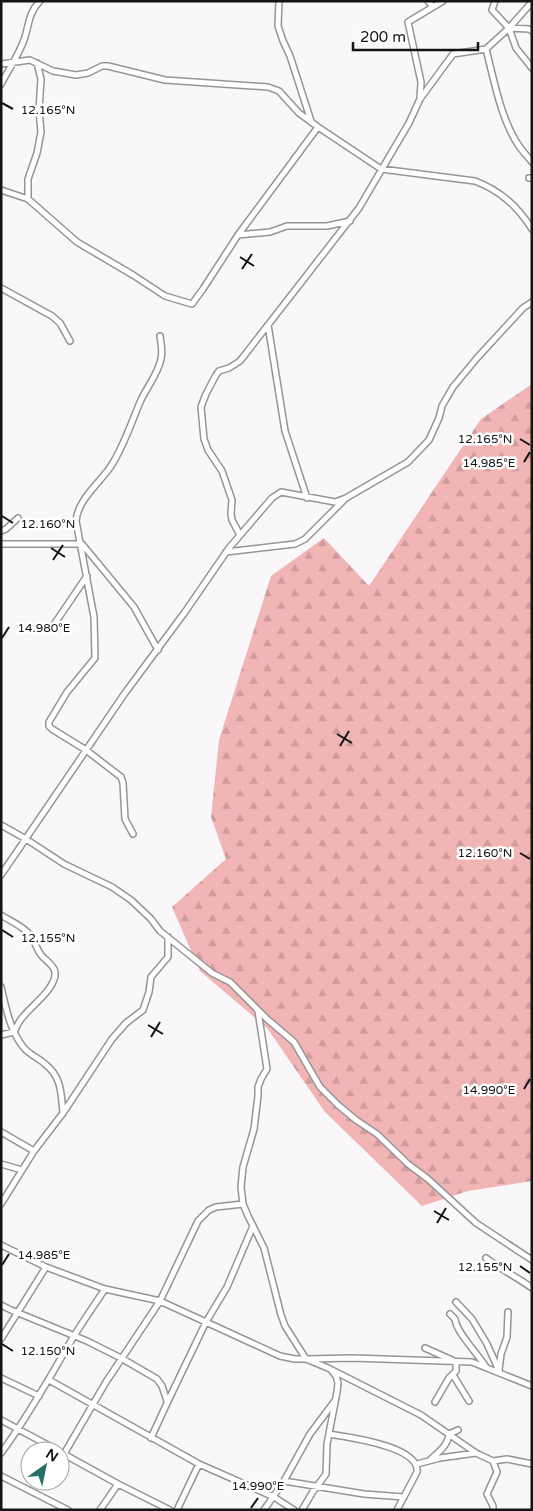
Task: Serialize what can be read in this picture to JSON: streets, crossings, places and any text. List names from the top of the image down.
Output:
{
  "scale_bar": "200 m",
  "north": "top right",
  "coordinates": [
    "12.165°N",
    "14.985°E",
    "12.160°N",
    "14.980°E",
    "12.155°N",
    "14.990°E",
    "12.150°N"
  ]
}
